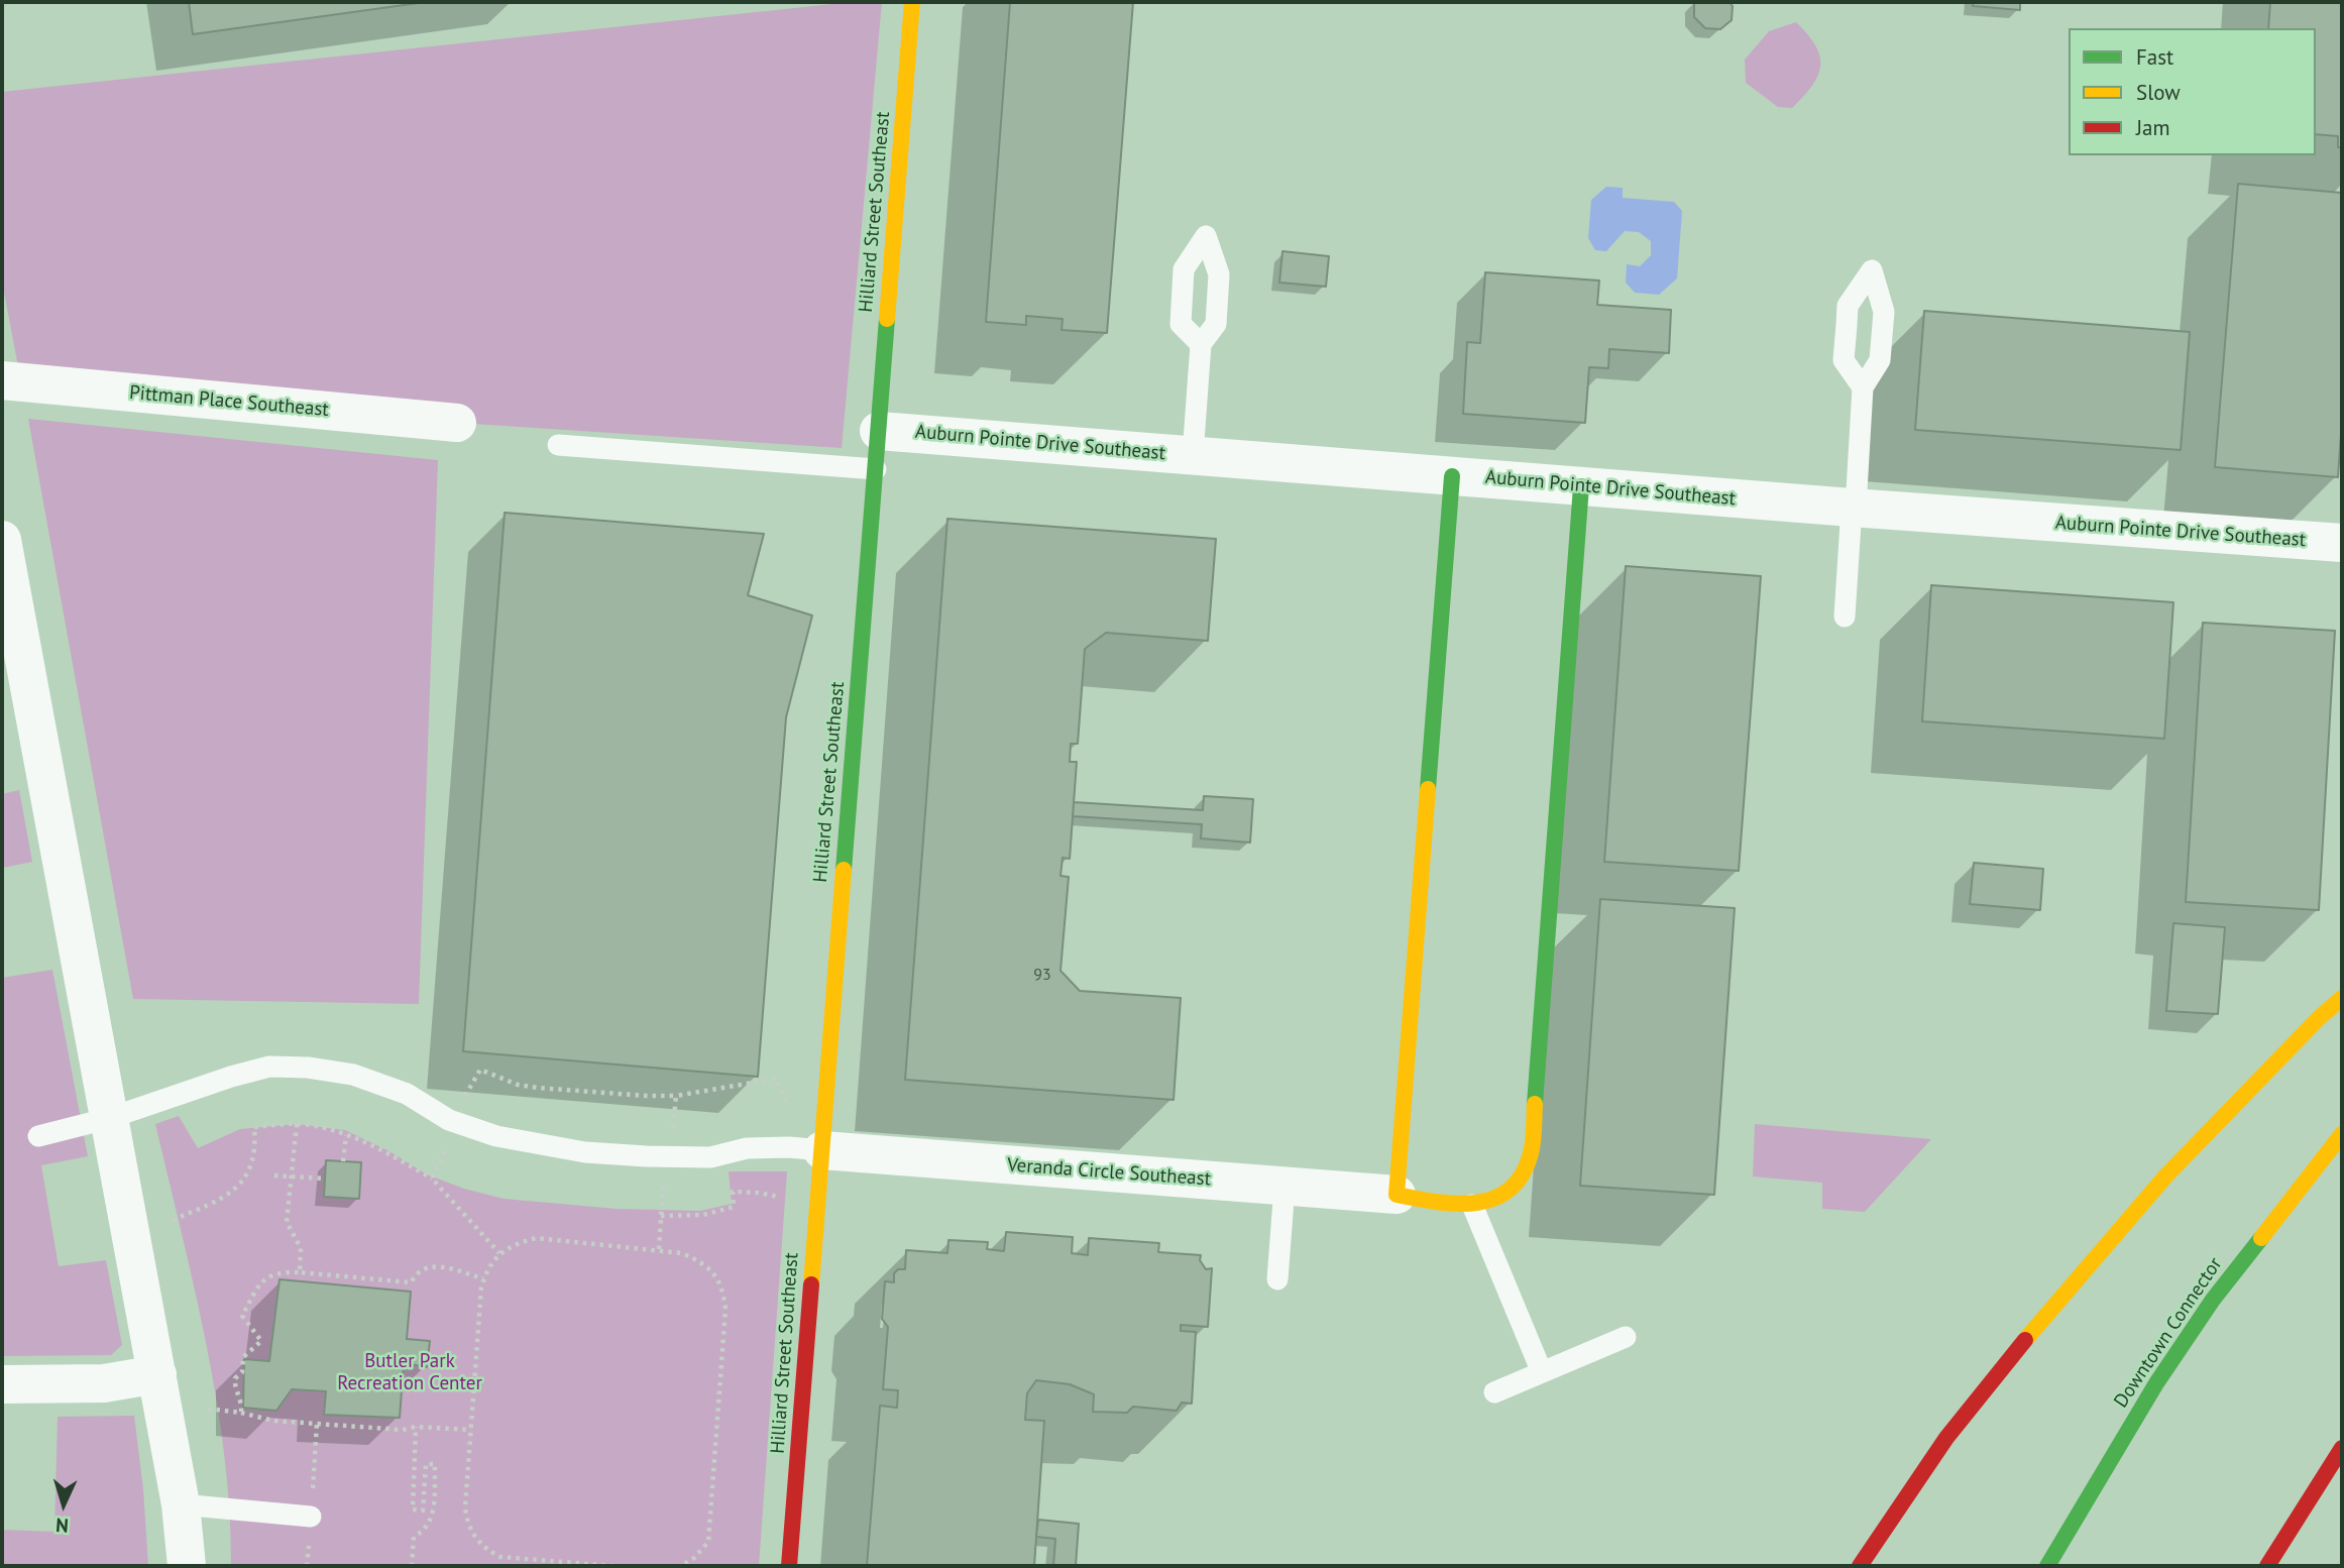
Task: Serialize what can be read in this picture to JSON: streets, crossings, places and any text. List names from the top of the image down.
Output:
{
  "streets": {
    "main road": ["Hilliard Street Southeast", "Downtown Connector"],
    "street": ["Pittman Place Southeast", "Auburn Pointe Drive Southeast", "Veranda Circle Southeast"]
  },
  "crossings": [
    ["Hilliard Street Southeast", "Auburn Pointe Drive Southeast"],
    ["Hilliard Street Southeast", "Veranda Circle Southeast"]
  ],
  "parks": ["Butler Park Recreation Center"],
  "house_numbers": ["93"],
  "legend": ["Fast", "Slow", "Jam"],
  "north": "bottom"
}
